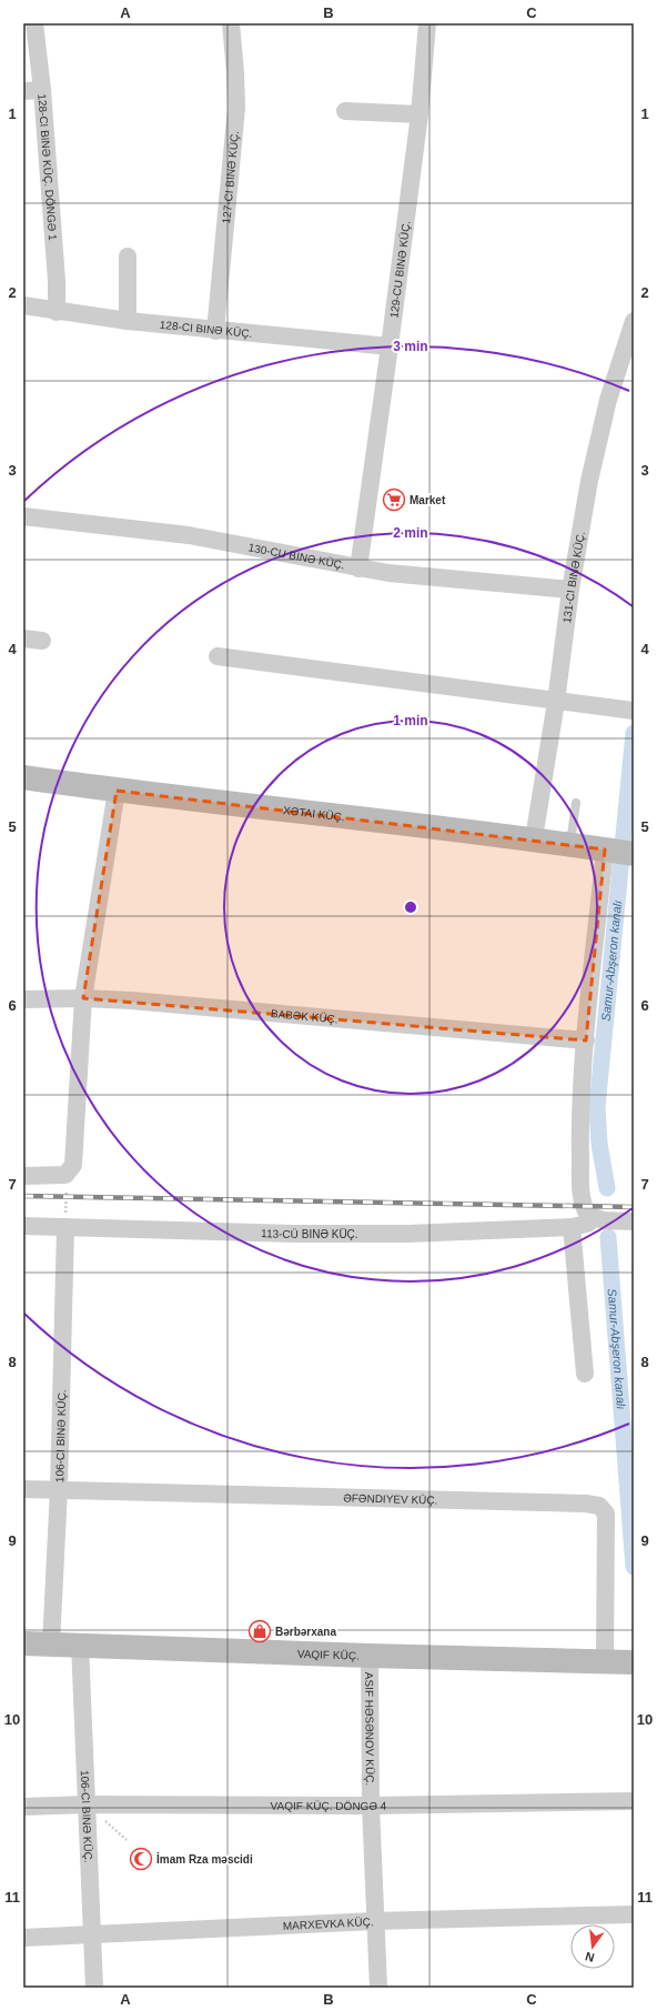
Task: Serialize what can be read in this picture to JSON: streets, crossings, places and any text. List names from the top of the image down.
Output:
{
  "streets": {
    "street": [
      "128-CI BINƏ KÜÇ. DÖNGƏ 1",
      "127-CI BINƏ KÜÇ.",
      "129-CU BINƏ KÜÇ.",
      "128-CI BINƏ KÜÇ.",
      "130-CU BINƏ KÜÇ.",
      "131-CI BINƏ KÜÇ.",
      "XƏTAI KÜÇ.",
      "BABƏK KÜÇ.",
      "113-CÜ BINƏ KÜÇ.",
      "ƏFƏNDIYEV KÜÇ.",
      "VAQIF KÜÇ.",
      "ASIF HƏSƏNOV KÜÇ.",
      "VAQIF KÜÇ. DÖNGƏ 4",
      "MARXEVKA KÜÇ."
    ]
  },
  "crossings": [
    ["128-CI BINƏ KÜÇ. DÖNGƏ 1", "128-CI BINƏ KÜÇ."],
    ["127-CI BINƏ KÜÇ.", "128-CI BINƏ KÜÇ."],
    ["129-CU BINƏ KÜÇ.", "128-CI BINƏ KÜÇ."],
    ["129-CU BINƏ KÜÇ.", "130-CU BINƏ KÜÇ."],
    ["130-CU BINƏ KÜÇ.", "131-CI BINƏ KÜÇ."],
    ["131-CI BINƏ KÜÇ.", "XƏTAI KÜÇ."],
    ["ƏFƏNDIYEV KÜÇ.", "VAQIF KÜÇ."],
    ["VAQIF KÜÇ.", "ASIF HƏSƏNOV KÜÇ."],
    ["ASIF HƏSƏNOV KÜÇ.", "VAQIF KÜÇ. DÖNGƏ 4"],
    ["ASIF HƏSƏNOV KÜÇ.", "MARXEVKA KÜÇ."]
  ],
  "water": ["Samur-Abşeron kanalı"],
  "places": {
    "supermarket": ["Market"],
    "shop": ["Bərbərxana"],
    "mosque": ["İmam Rza məscidi"]
  },
  "north": "bottom",
  "grid": {
    "columns": ["A", "B", "C"],
    "rows": [
      "1",
      "2",
      "3",
      "4",
      "5",
      "6",
      "7",
      "8",
      "9",
      "10",
      "11"
    ]
  },
  "rings": ["3 min", "2 min", "1 min"]
}
